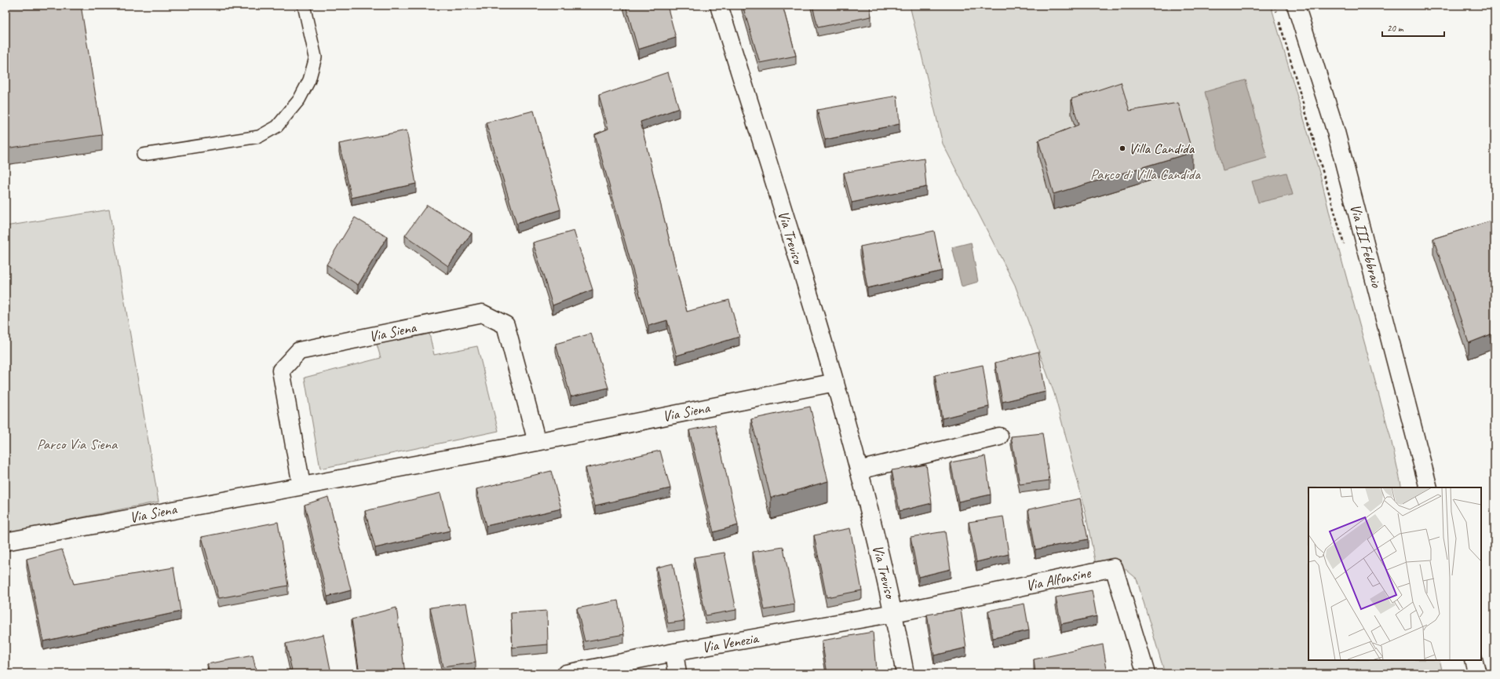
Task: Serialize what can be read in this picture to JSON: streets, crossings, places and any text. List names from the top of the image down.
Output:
{
  "streets": {
    "street": [
      "Via Treviso",
      "Via III Febbraio",
      "Via Siena",
      "Via Alfonsine",
      "Via Venezia"
    ]
  },
  "crossings": [
    ["Via Treviso", "Via Siena"],
    ["Via Treviso", "Via Alfonsine"],
    ["Via Treviso", "Via Venezia"],
    ["Via Alfonsine", "Via Venezia"]
  ],
  "parks": ["Parco di Villa Candida", "Parco Via Siena"],
  "places": ["Villa Candida"],
  "scale_bar": "20 m"
}
